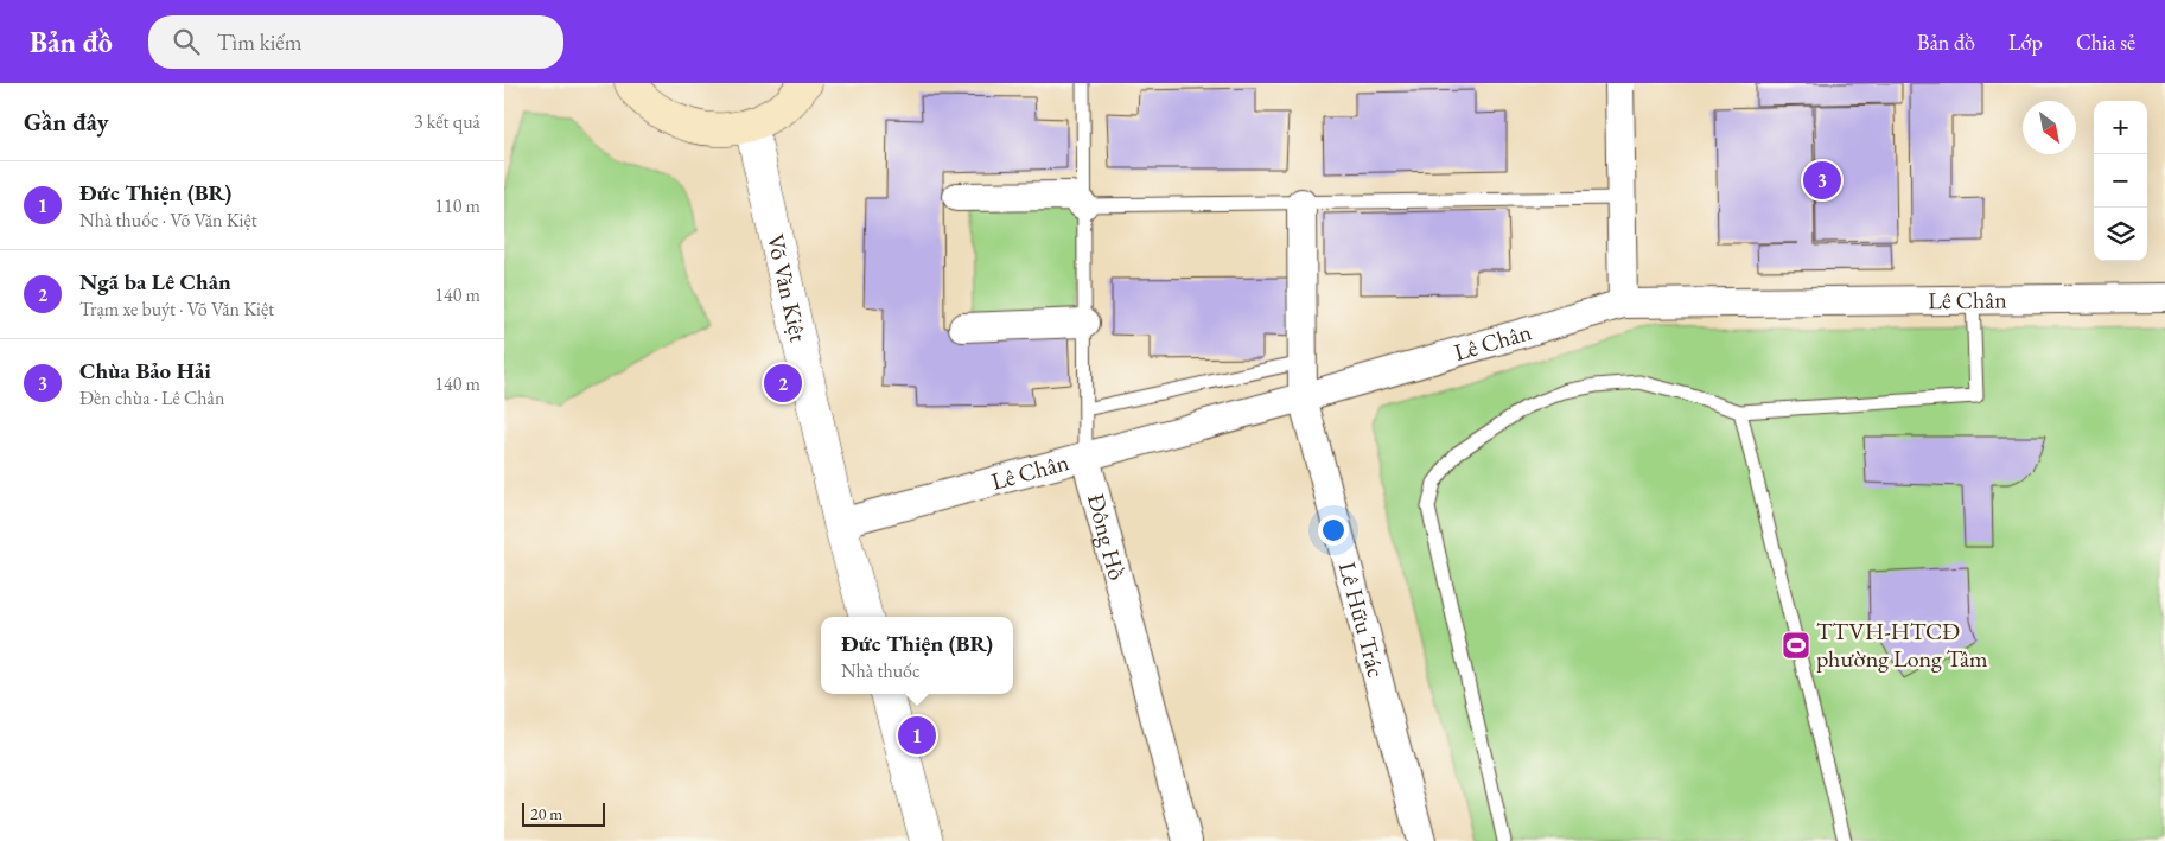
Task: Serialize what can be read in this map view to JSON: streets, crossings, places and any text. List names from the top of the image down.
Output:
{
  "streets": {
    "street": [
      "Võ Văn Kiệt",
      "Lê Chân",
      "Đông Hồ",
      "Lê Hữu Trác"
    ]
  },
  "crossings": [
    ["Võ Văn Kiệt", "Lê Chân"],
    ["Lê Chân", "Đông Hồ"],
    ["Lê Chân", "Lê Hữu Trác"]
  ],
  "places": {
    "sports": ["TTVH-HTCĐ phường Long Tâm"]
  },
  "scale_bar": "20 m",
  "north": "bottom right",
  "page": {
    "header": "Bản đồ",
    "search": "Tìm kiếm",
    "nav": ["Bản đồ", "Lớp", "Chia sẻ"],
    "heading": ["Gần đây", "3 kết quả"],
    "map_buttons": ["+", "−"],
    "pins": ["3", "2", "1"],
    "list": [
      {
        "mark": "1",
        "name": "Đức Thiện (BR)",
        "note": "Nhà thuốc · Võ Văn Kiệt",
        "value": "110 m"
      },
      {
        "mark": "2",
        "name": "Ngã ba Lê Chân",
        "note": "Trạm xe buýt · Võ Văn Kiệt",
        "value": "140 m"
      },
      {
        "mark": "3",
        "name": "Chùa Bảo Hải",
        "note": "Đền chùa · Lê Chân",
        "value": "140 m"
      }
    ],
    "popup": ["Đức Thiện (BR)", "Nhà thuốc"],
    "scale": "20 m"
  }
}
